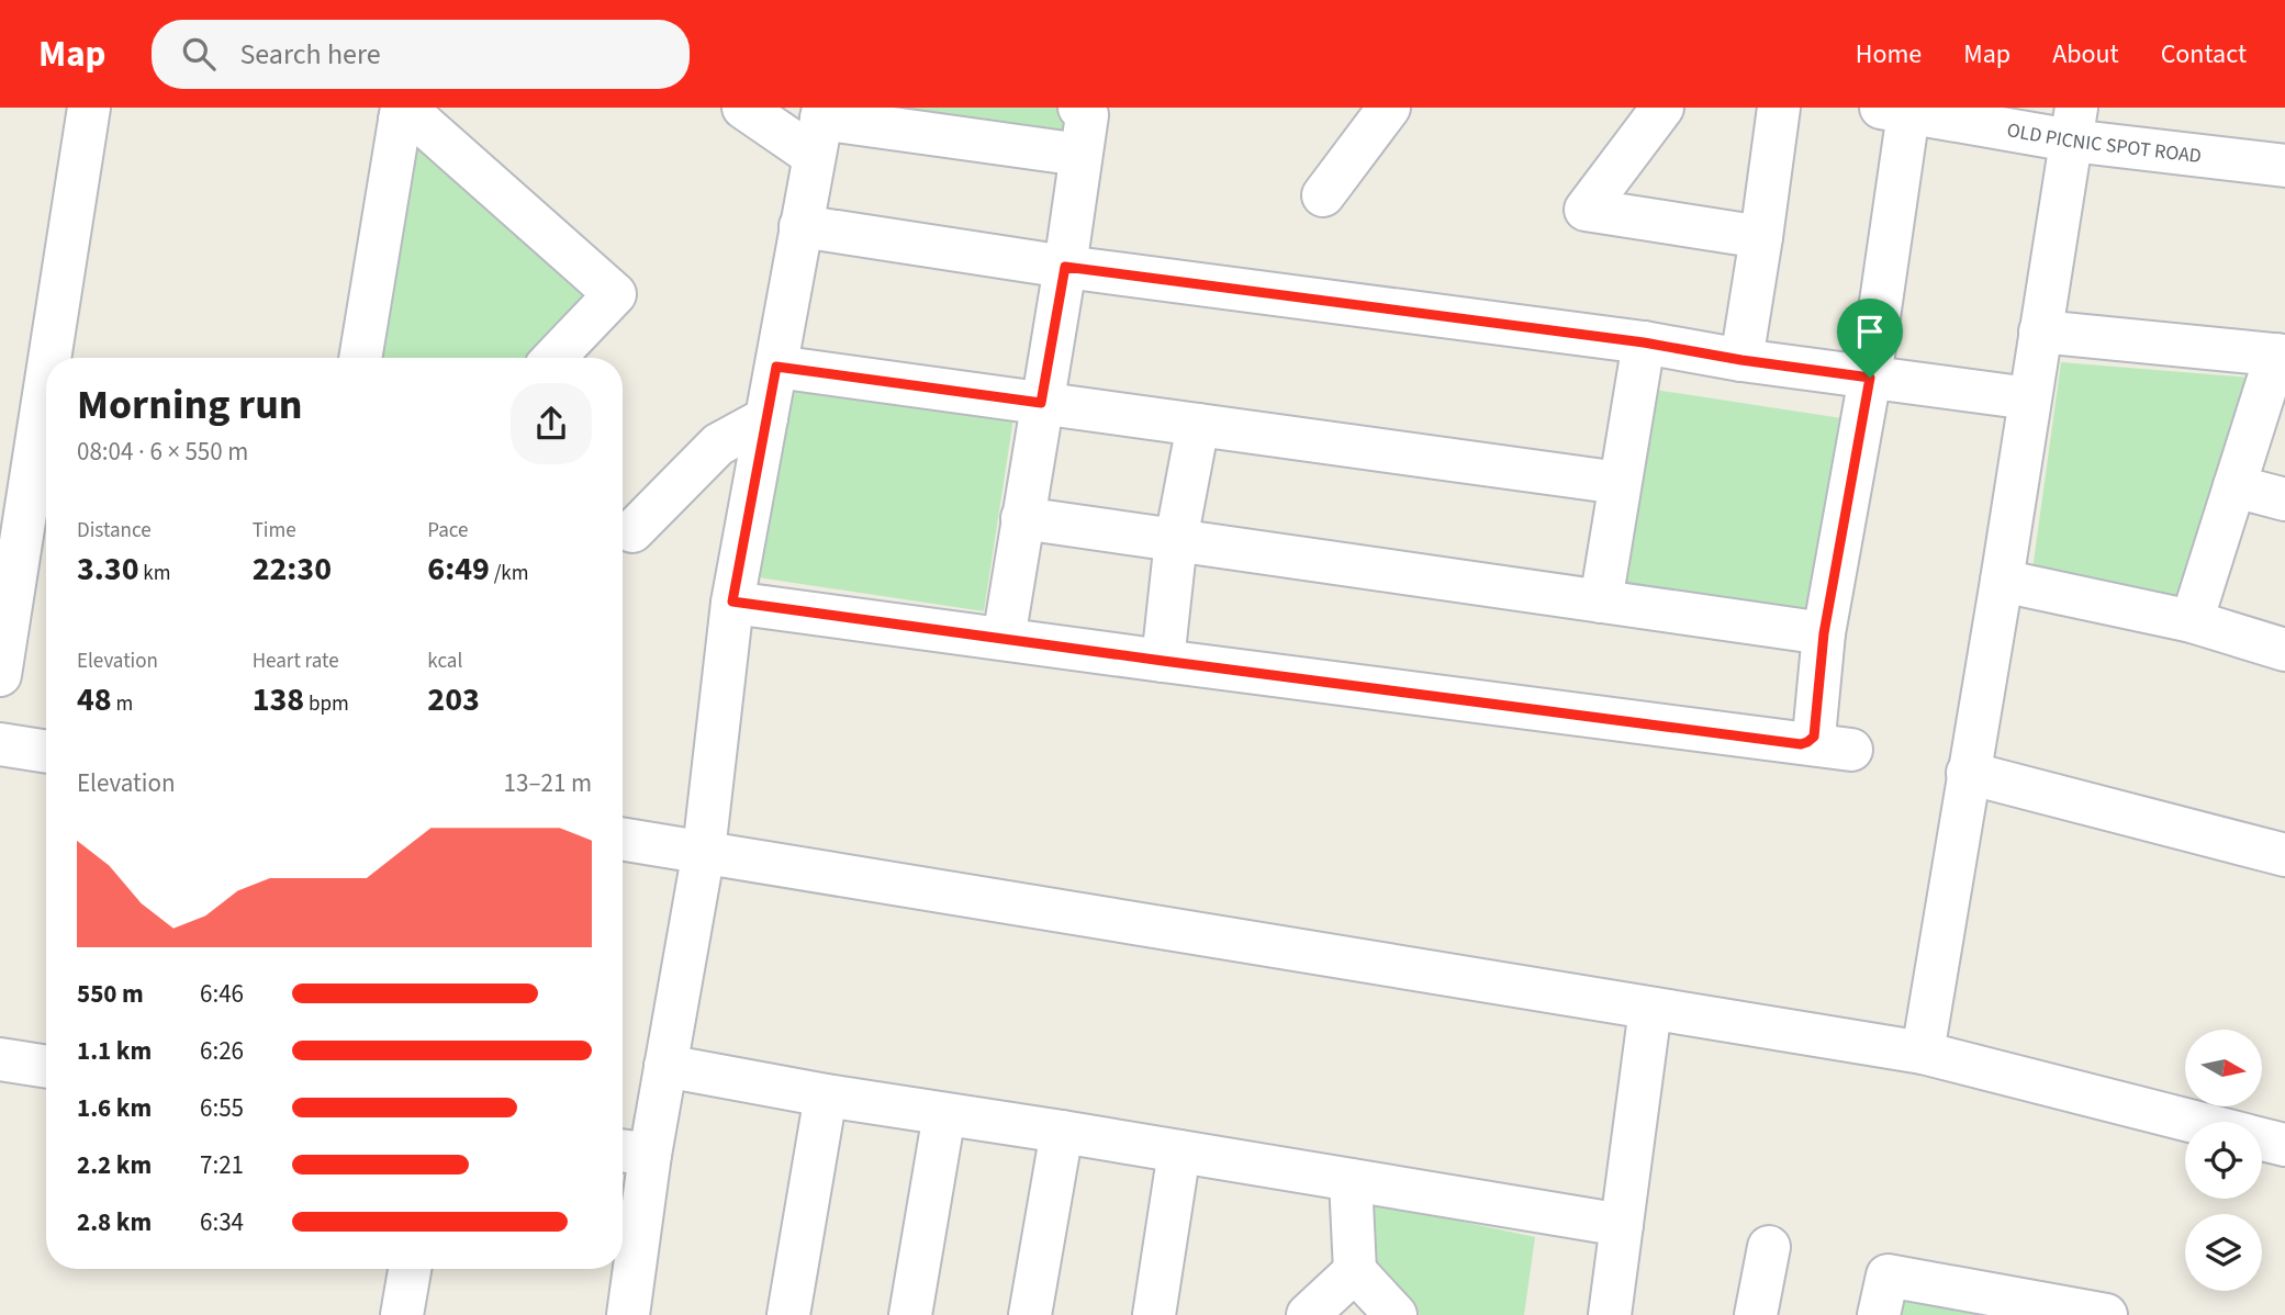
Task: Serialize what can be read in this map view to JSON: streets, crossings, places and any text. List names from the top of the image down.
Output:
{
  "streets": {
    "street": ["OLD PICNIC SPOT ROAD"]
  },
  "north": "right",
  "page": {
    "header": "Map",
    "search": "Search here",
    "nav": [
      "Home",
      "Map",
      "About",
      "Contact"
    ],
    "heading": ["Morning run", "08:04 · 6 × 550 m"],
    "stats": [
      ["Distance", "3.30 km"],
      ["Time", "22:30"],
      ["Pace", "6:49 /km"],
      ["Elevation", "48 m"],
      ["Heart rate", "138 bpm"],
      ["kcal", "203"]
    ],
    "chart": ["Elevation", "13–21 m"],
    "list": [
      {
        "name": "550 m",
        "note": "6:46"
      },
      {
        "name": "1.1 km",
        "note": "6:26"
      },
      {
        "name": "1.6 km",
        "note": "6:55"
      },
      {
        "name": "2.2 km",
        "note": "7:21"
      },
      {
        "name": "2.8 km",
        "note": "6:34"
      }
    ]
  }
}
